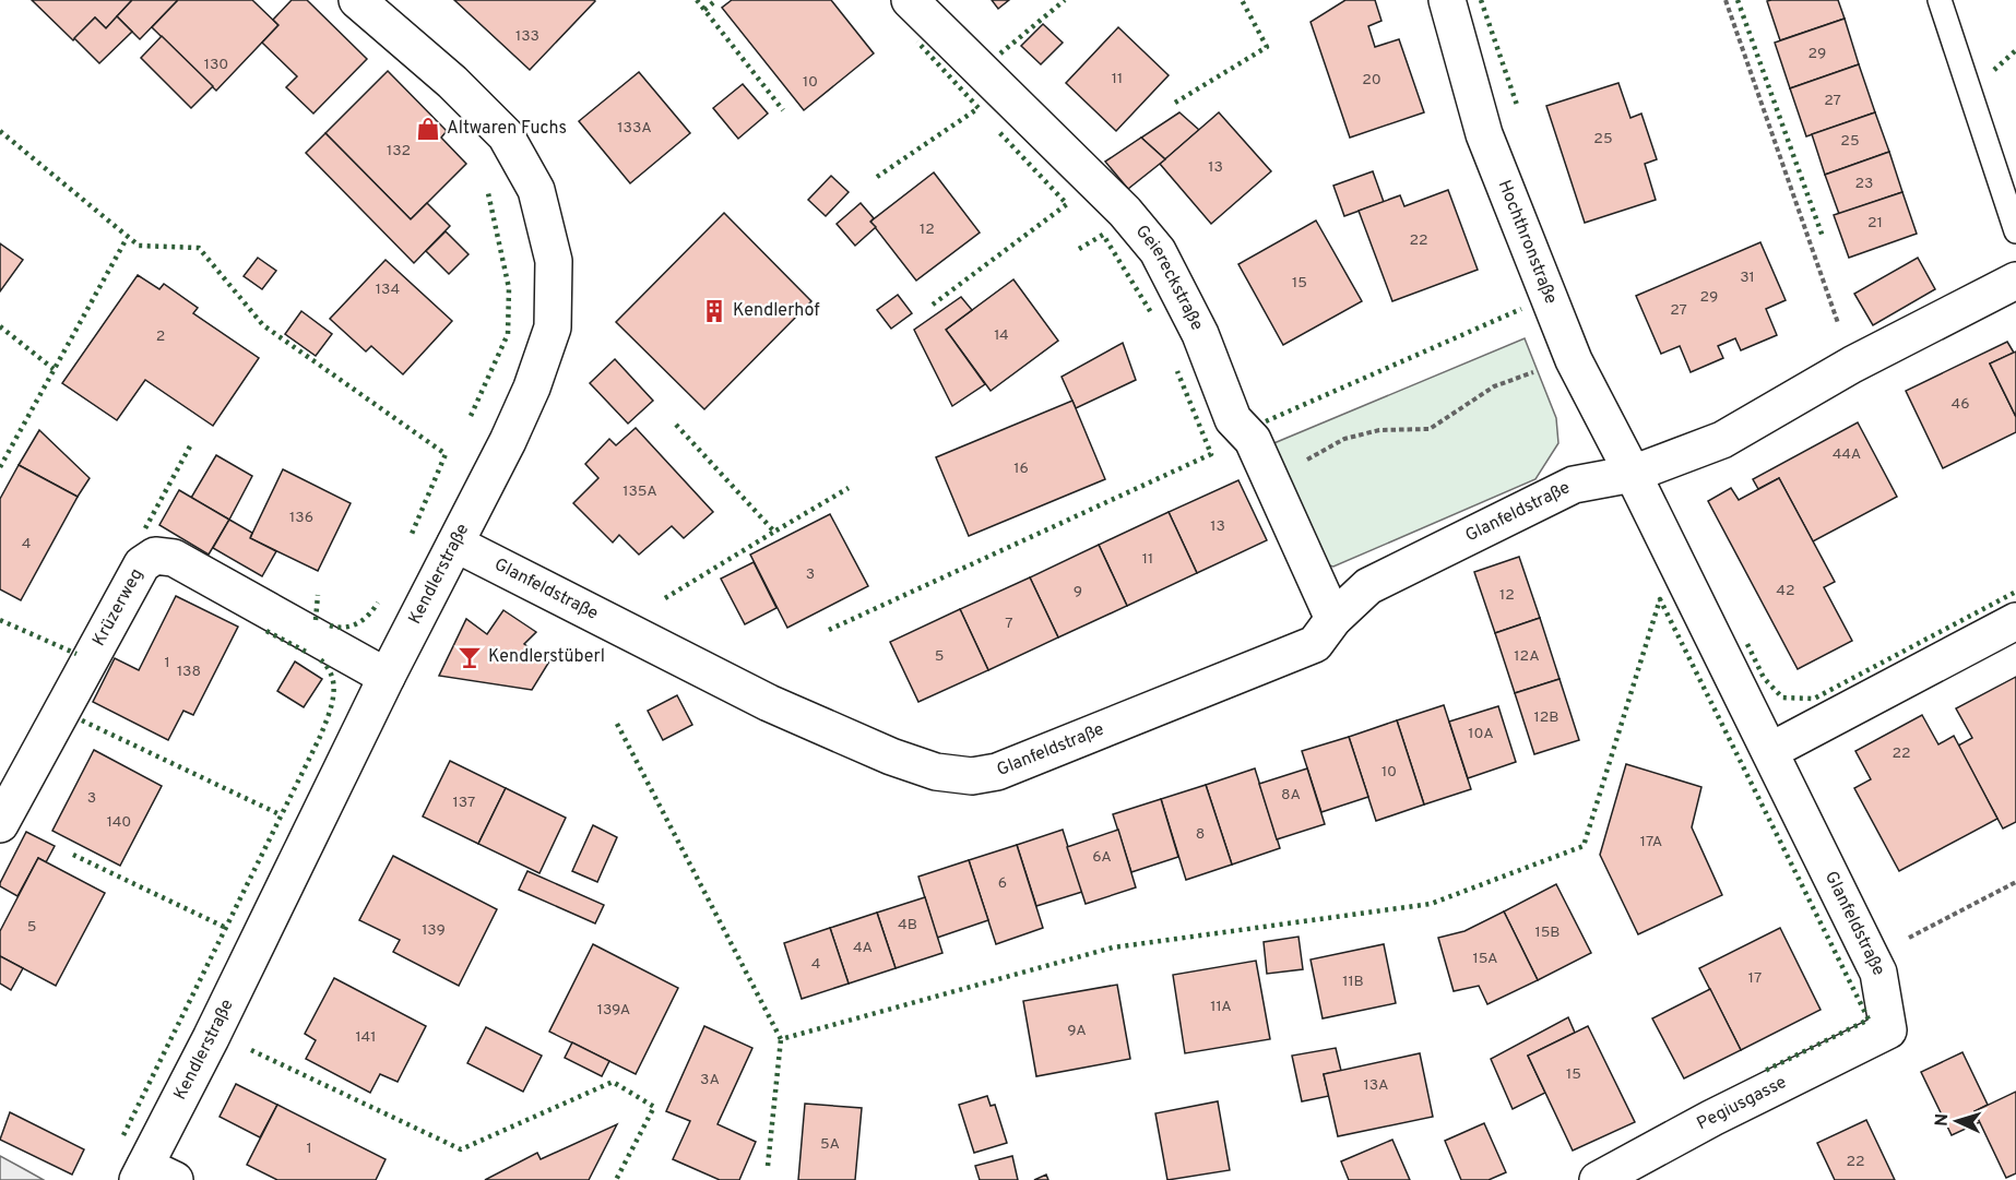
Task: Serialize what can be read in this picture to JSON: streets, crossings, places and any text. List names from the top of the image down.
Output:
{
  "streets": {
    "street": [
      "Hochthronstraße",
      "Geiereckstraße",
      "Glanfeldstraße",
      "Kendlerstraße",
      "Krüzerweg",
      "Pegiusgasse"
    ]
  },
  "crossings": [
    ["Hochthronstraße", "Glanfeldstraße"],
    ["Geiereckstraße", "Glanfeldstraße"],
    ["Glanfeldstraße", "Kendlerstraße"],
    ["Glanfeldstraße", "Pegiusgasse"],
    ["Kendlerstraße", "Krüzerweg"]
  ],
  "places": {
    "shop": ["Altwaren Fuchs"],
    "building": ["Kendlerhof"],
    "bar": ["Kendlerstüberl"]
  },
  "house_numbers": [
    "133",
    "29",
    "130",
    "11",
    "20",
    "10",
    "27",
    "133A",
    "25",
    "25",
    "132",
    "13",
    "23",
    "21",
    "12",
    "22",
    "31",
    "15",
    "134",
    "29",
    "27",
    "14",
    "2",
    "46",
    "44A",
    "16",
    "135A",
    "136",
    "13",
    "4",
    "11",
    "3",
    "42",
    "9",
    "12",
    "7",
    "5",
    "12A",
    "1",
    "138",
    "12B",
    "10A",
    "22",
    "10",
    "8A",
    "3",
    "137",
    "140",
    "8",
    "17A",
    "6A",
    "6",
    "4B",
    "5",
    "139",
    "15B",
    "4A",
    "15A",
    "4",
    "17",
    "11B",
    "11A",
    "139A",
    "9A",
    "141",
    "15",
    "3A",
    "13A",
    "5A",
    "1",
    "22"
  ],
  "north": "left"
}
